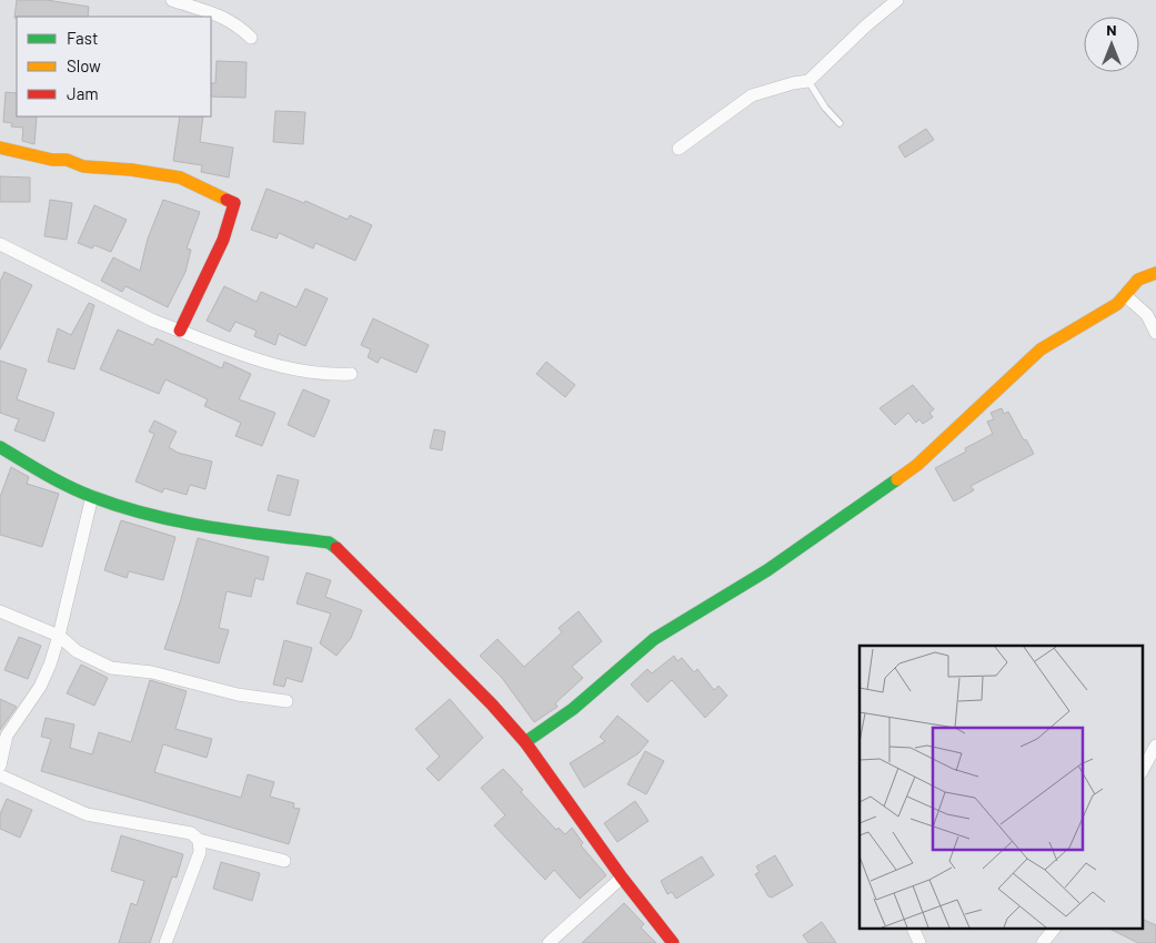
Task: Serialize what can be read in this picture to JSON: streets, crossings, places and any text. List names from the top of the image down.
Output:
{
  "legend": ["Fast", "Slow", "Jam"],
  "north": "top"
}
